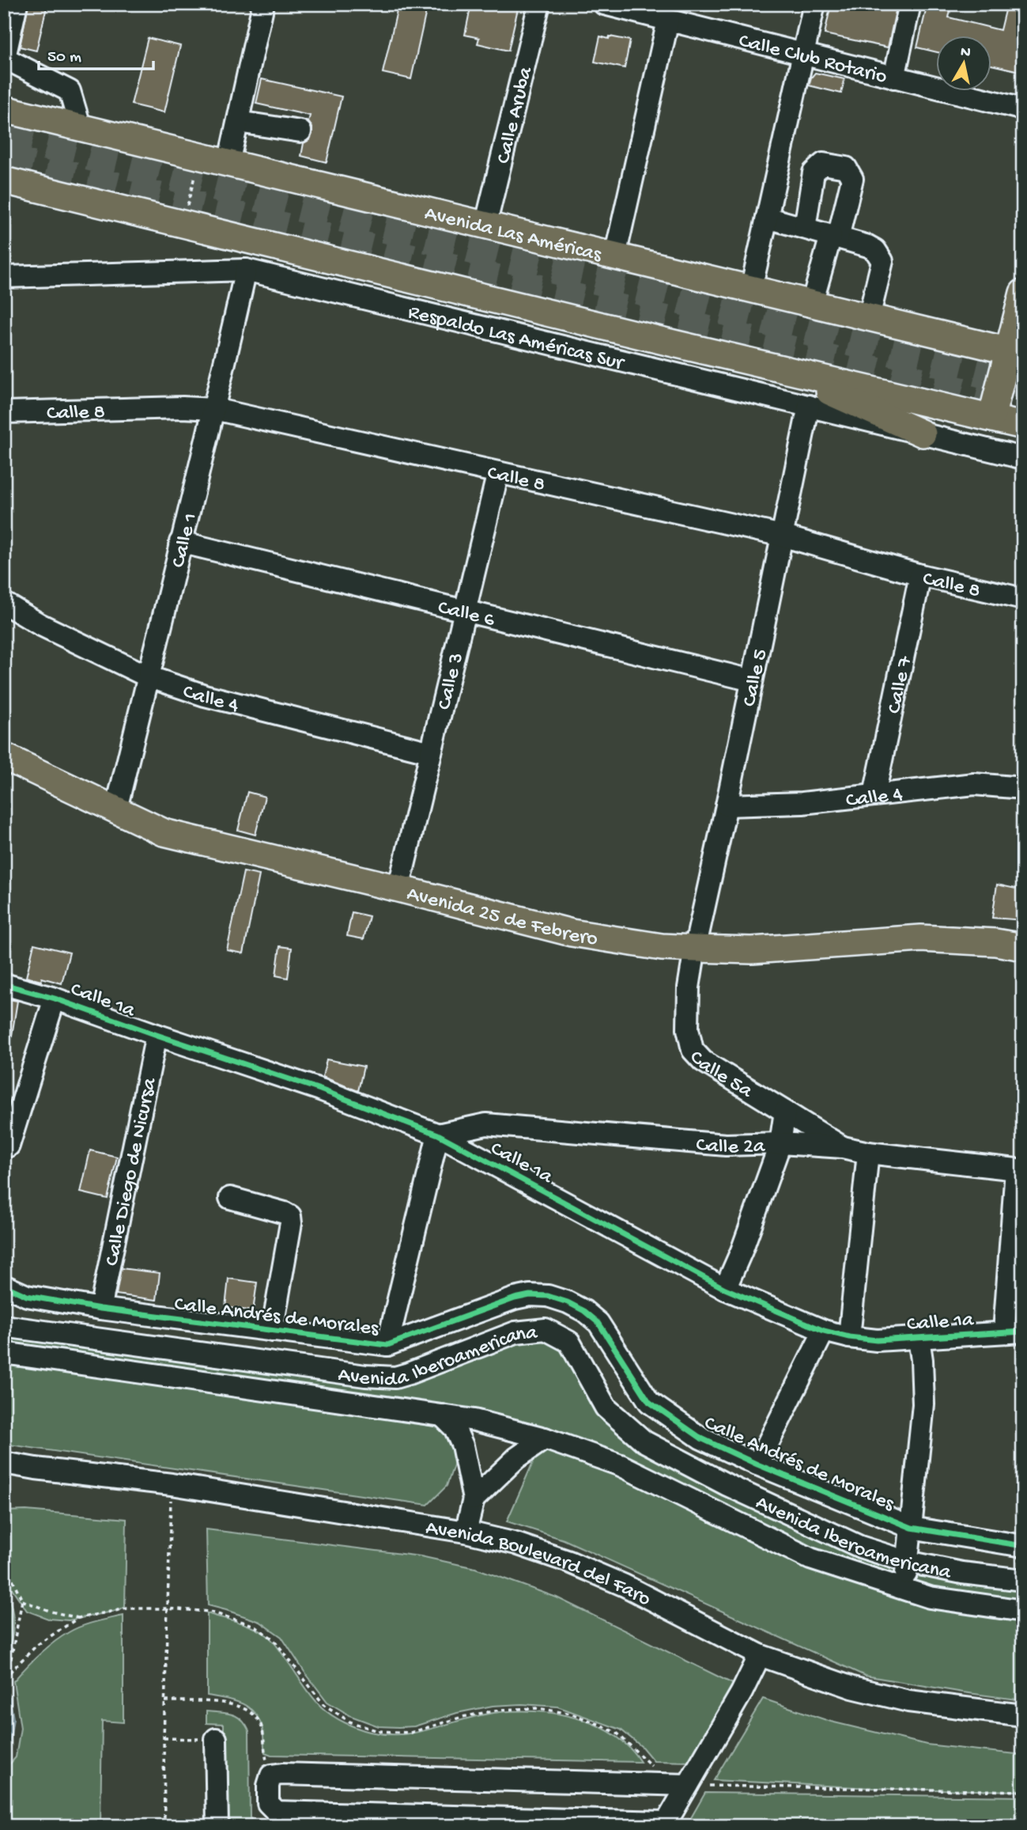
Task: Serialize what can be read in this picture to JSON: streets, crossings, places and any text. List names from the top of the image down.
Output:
{
  "streets": {
    "main road": ["Avenida Las Américas", "Avenida 25 de Febrero"],
    "street": [
      "Calle Club Rotario",
      "Calle Aruba",
      "Respaldo Las Américas Sur",
      "Calle 8",
      "Calle 1",
      "Calle 6",
      "Calle 5",
      "Calle 3",
      "Calle 7",
      "Calle 4",
      "Calle 1a",
      "Calle 5a",
      "Calle 2a",
      "Calle Diego de Nicursa",
      "Calle Andrés de Morales",
      "Avenida Iberoamericana",
      "Avenida Boulevard del Faro"
    ]
  },
  "crossings": [
    ["Calle Aruba", "Avenida Las Américas"],
    ["Respaldo Las Américas Sur", "Calle 1"],
    ["Respaldo Las Américas Sur", "Calle 5"],
    ["Calle 8", "Calle 1"],
    ["Calle 8", "Calle 5"],
    ["Calle 8", "Calle 3"],
    ["Calle 8", "Calle 7"],
    ["Calle 1", "Calle 6"],
    ["Calle 1", "Calle 4"],
    ["Calle 1", "Avenida 25 de Febrero"],
    ["Calle 6", "Calle 5"],
    ["Calle 6", "Calle 3"],
    ["Calle 5", "Calle 4"],
    ["Calle 5", "Avenida 25 de Febrero"],
    ["Calle 5", "Calle 5a"],
    ["Calle 3", "Calle 4"],
    ["Calle 3", "Avenida 25 de Febrero"],
    ["Calle 7", "Calle 4"],
    ["Avenida 25 de Febrero", "Calle 5a"],
    ["Calle 1a", "Calle 2a"],
    ["Calle 1a", "Calle Diego de Nicursa"],
    ["Calle 5a", "Calle 2a"],
    ["Calle Diego de Nicursa", "Calle Andrés de Morales"]
  ],
  "scale_bar": "50 m",
  "north": "top"
}
